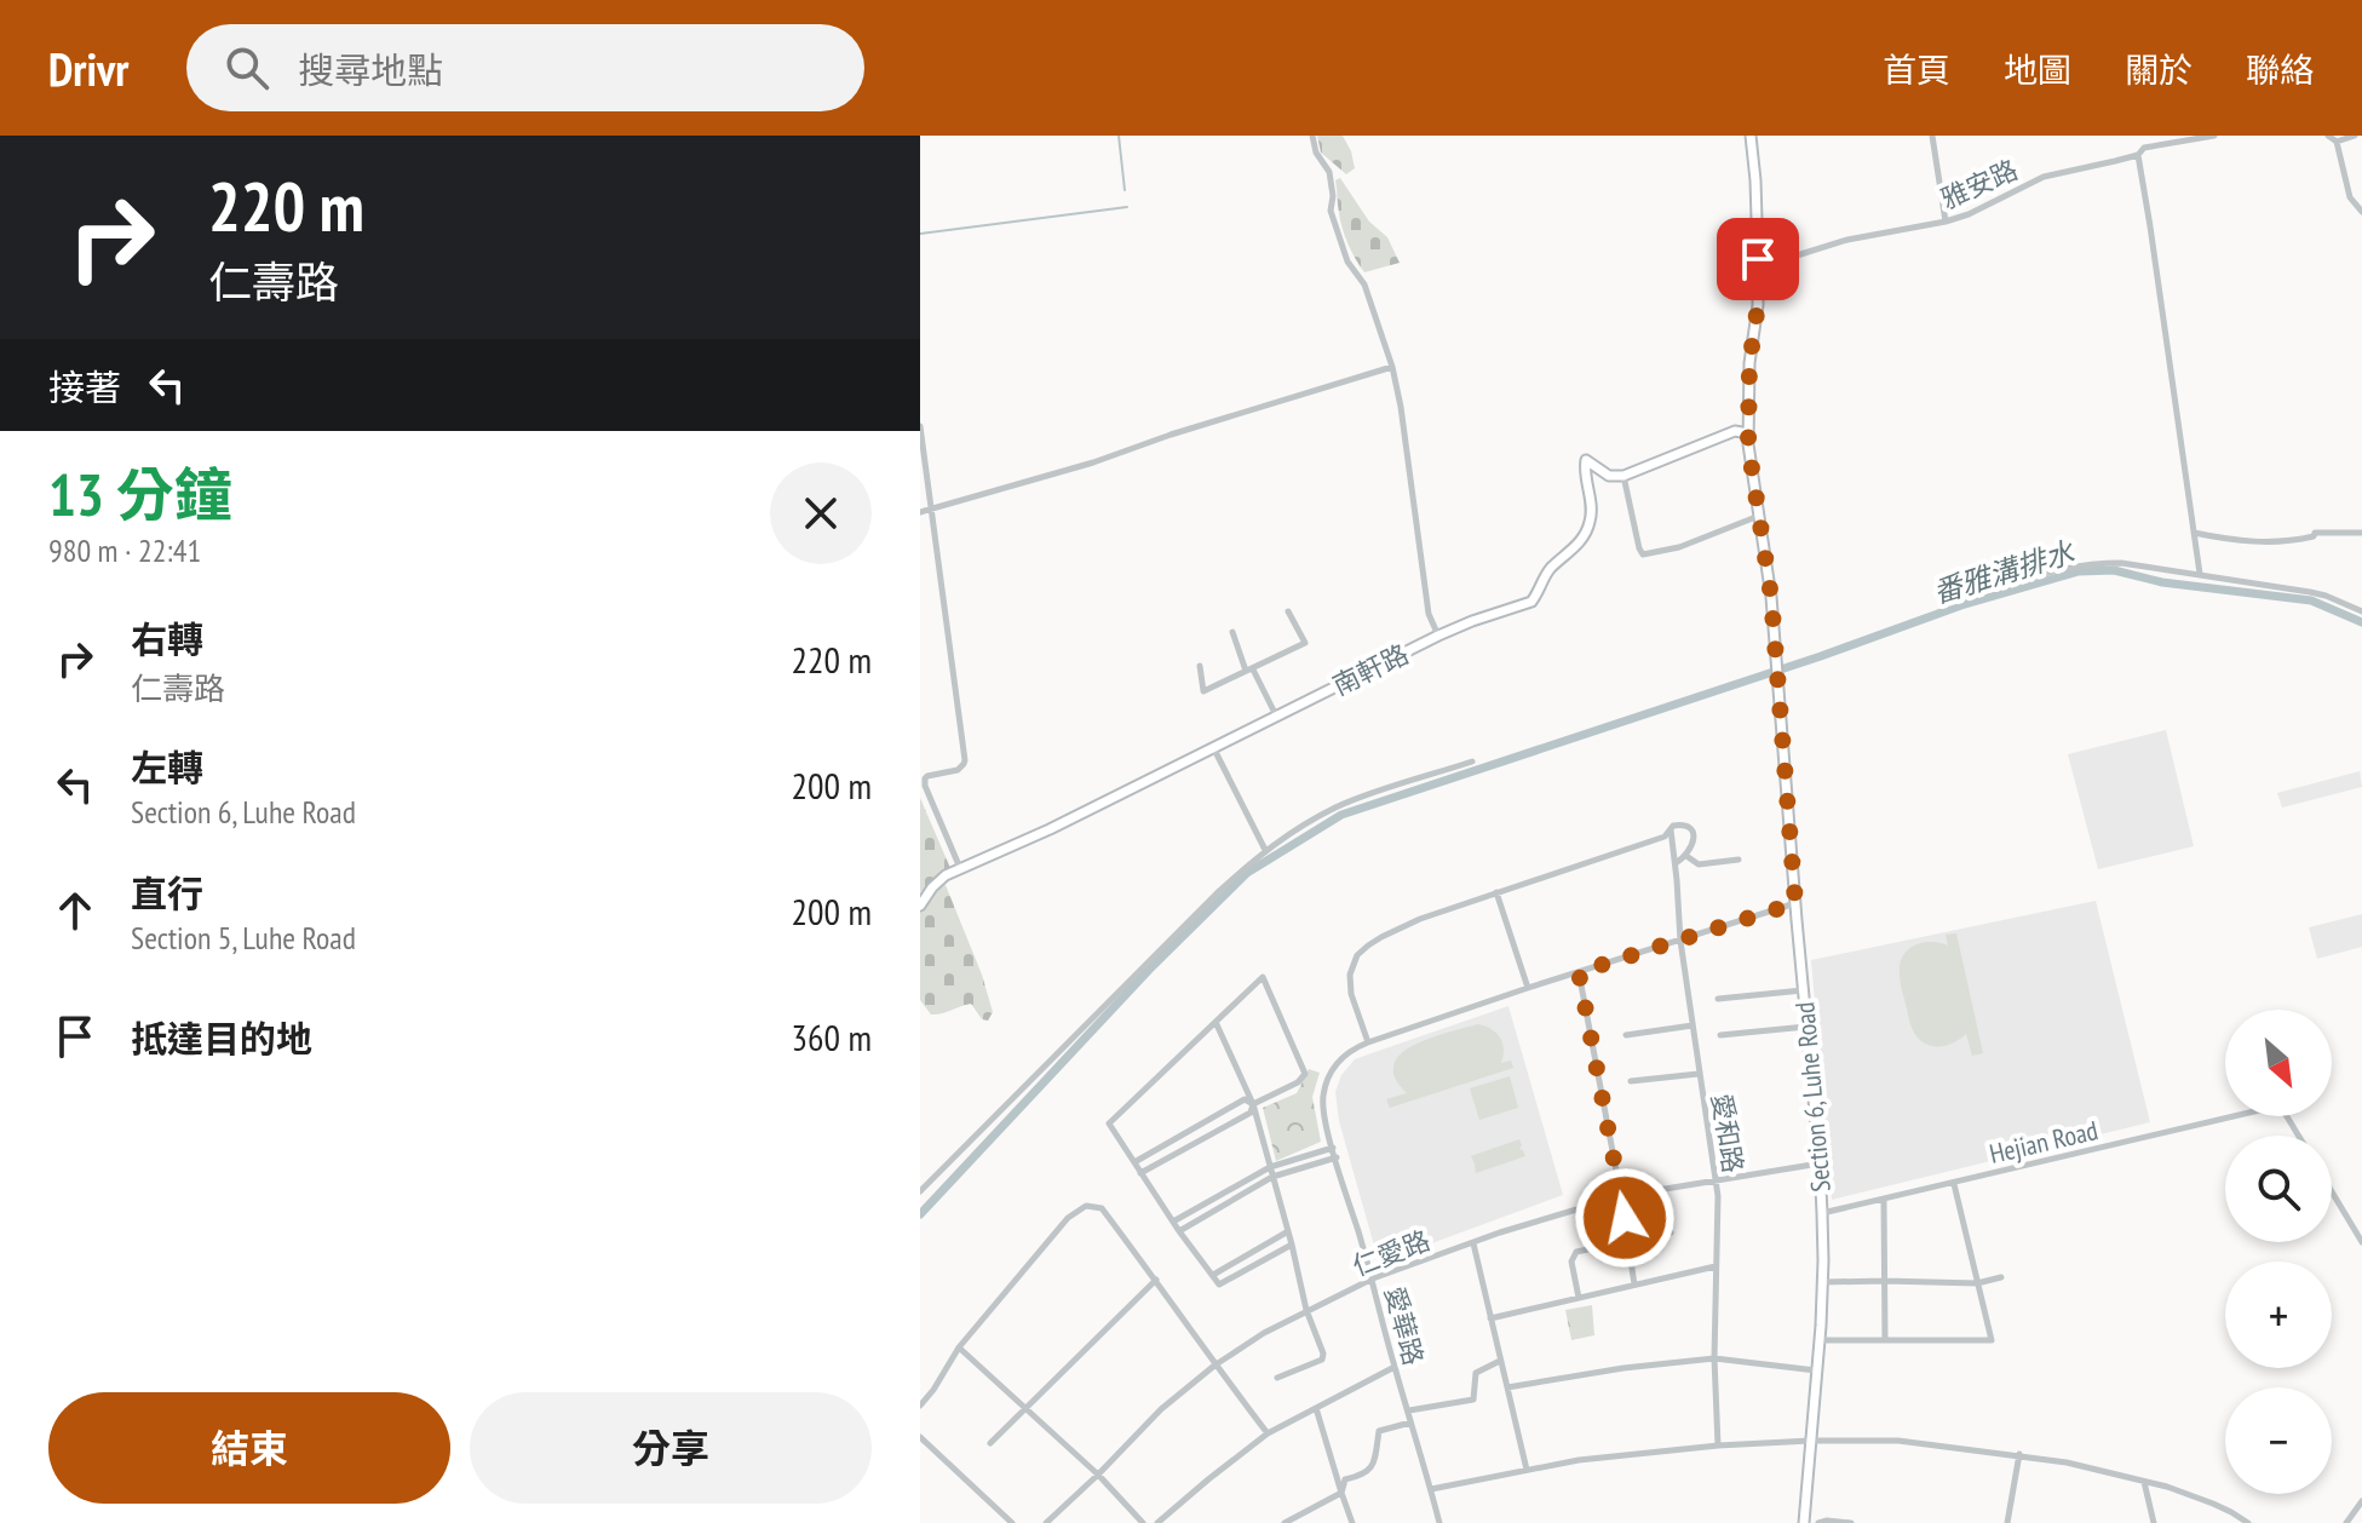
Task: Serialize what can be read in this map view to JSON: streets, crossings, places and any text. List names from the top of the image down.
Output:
{
  "streets": {
    "main road": ["南軒路", "Section 6, Luhe Road"],
    "street": [
      "雅安路",
      "愛和路",
      "Hejian Road",
      "仁愛路",
      "愛華路"
    ]
  },
  "crossings": [
    ["雅安路", "Section 6, Luhe Road"],
    ["Section 6, Luhe Road", "Hejian Road"],
    ["Section 6, Luhe Road", "仁愛路"],
    ["愛和路", "仁愛路"],
    ["仁愛路", "愛華路"]
  ],
  "water": ["番雅溝排水"],
  "north": "bottom right",
  "page": {
    "header": "Drivr",
    "search": "搜尋地點",
    "nav": [
      "首頁",
      "地圖",
      "關於",
      "聯絡"
    ],
    "turn": ["220 m", "仁壽路"],
    "then": "接著",
    "heading": ["13 分鐘", "980 m · 22:41"],
    "list": [
      {
        "name": "右轉",
        "note": "仁壽路",
        "value": "220 m"
      },
      {
        "name": "左轉",
        "note": "Section 6, Luhe Road",
        "value": "200 m"
      },
      {
        "name": "直行",
        "note": "Section 5, Luhe Road",
        "value": "200 m"
      },
      {
        "name": "抵達目的地",
        "value": "360 m"
      }
    ],
    "map_buttons": ["+", "−"],
    "buttons": ["結束", "分享"]
  }
}
